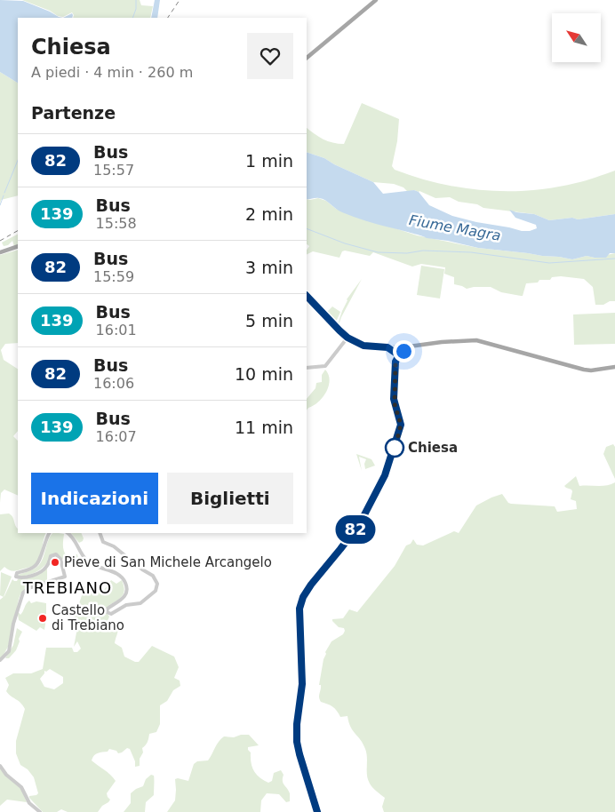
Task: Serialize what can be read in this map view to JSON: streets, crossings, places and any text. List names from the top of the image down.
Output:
{
  "districts": ["TREBIANO"],
  "water": ["Fiume Magra"],
  "places": ["Chiesa", "Pieve di San Michele Arcangelo", "Castello di Trebiano"],
  "lines": ["bus line 82"],
  "north": "top left",
  "page": {
    "on_map": "82",
    "heading": [
      ["Chiesa", "A piedi · 4 min · 260 m"],
      "Partenze"
    ],
    "list": [
      {
        "mark": "82",
        "name": "Bus",
        "note": "15:57",
        "value": "1 min"
      },
      {
        "mark": "139",
        "name": "Bus",
        "note": "15:58",
        "value": "2 min"
      },
      {
        "mark": "82",
        "name": "Bus",
        "note": "15:59",
        "value": "3 min"
      },
      {
        "mark": "139",
        "name": "Bus",
        "note": "16:01",
        "value": "5 min"
      },
      {
        "mark": "82",
        "name": "Bus",
        "note": "16:06",
        "value": "10 min"
      },
      {
        "mark": "139",
        "name": "Bus",
        "note": "16:07",
        "value": "11 min"
      }
    ],
    "buttons": ["Indicazioni", "Biglietti"]
  }
}
